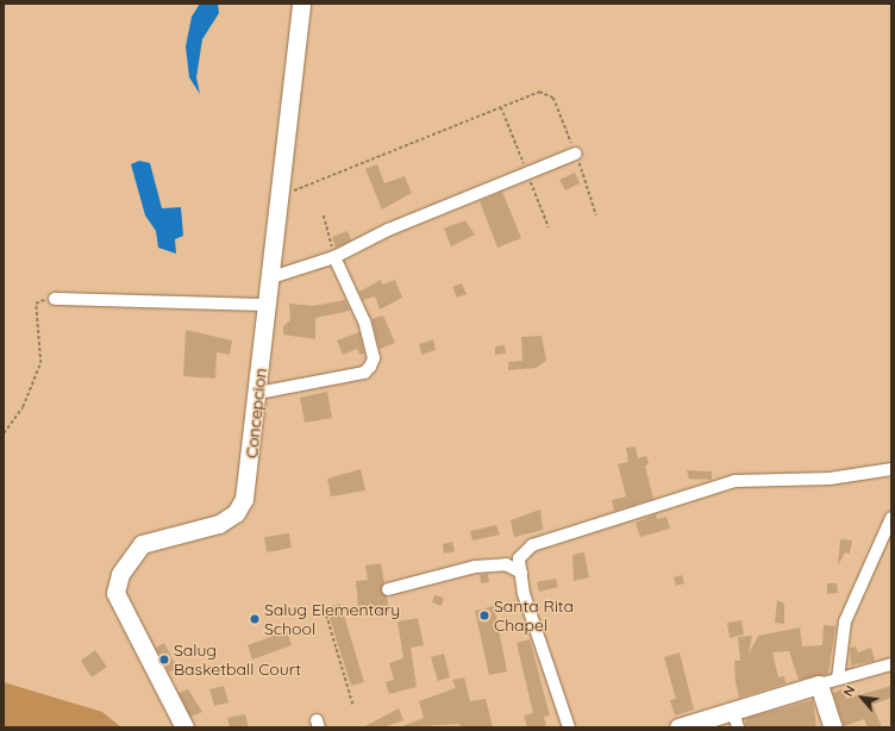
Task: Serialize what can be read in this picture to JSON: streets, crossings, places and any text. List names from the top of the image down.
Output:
{
  "streets": {
    "main road": ["Concepcion"]
  },
  "places": ["Santa Rita Chapel", "Salug Elementary School", "Salug Basketball Court"],
  "north": "top left"
}
